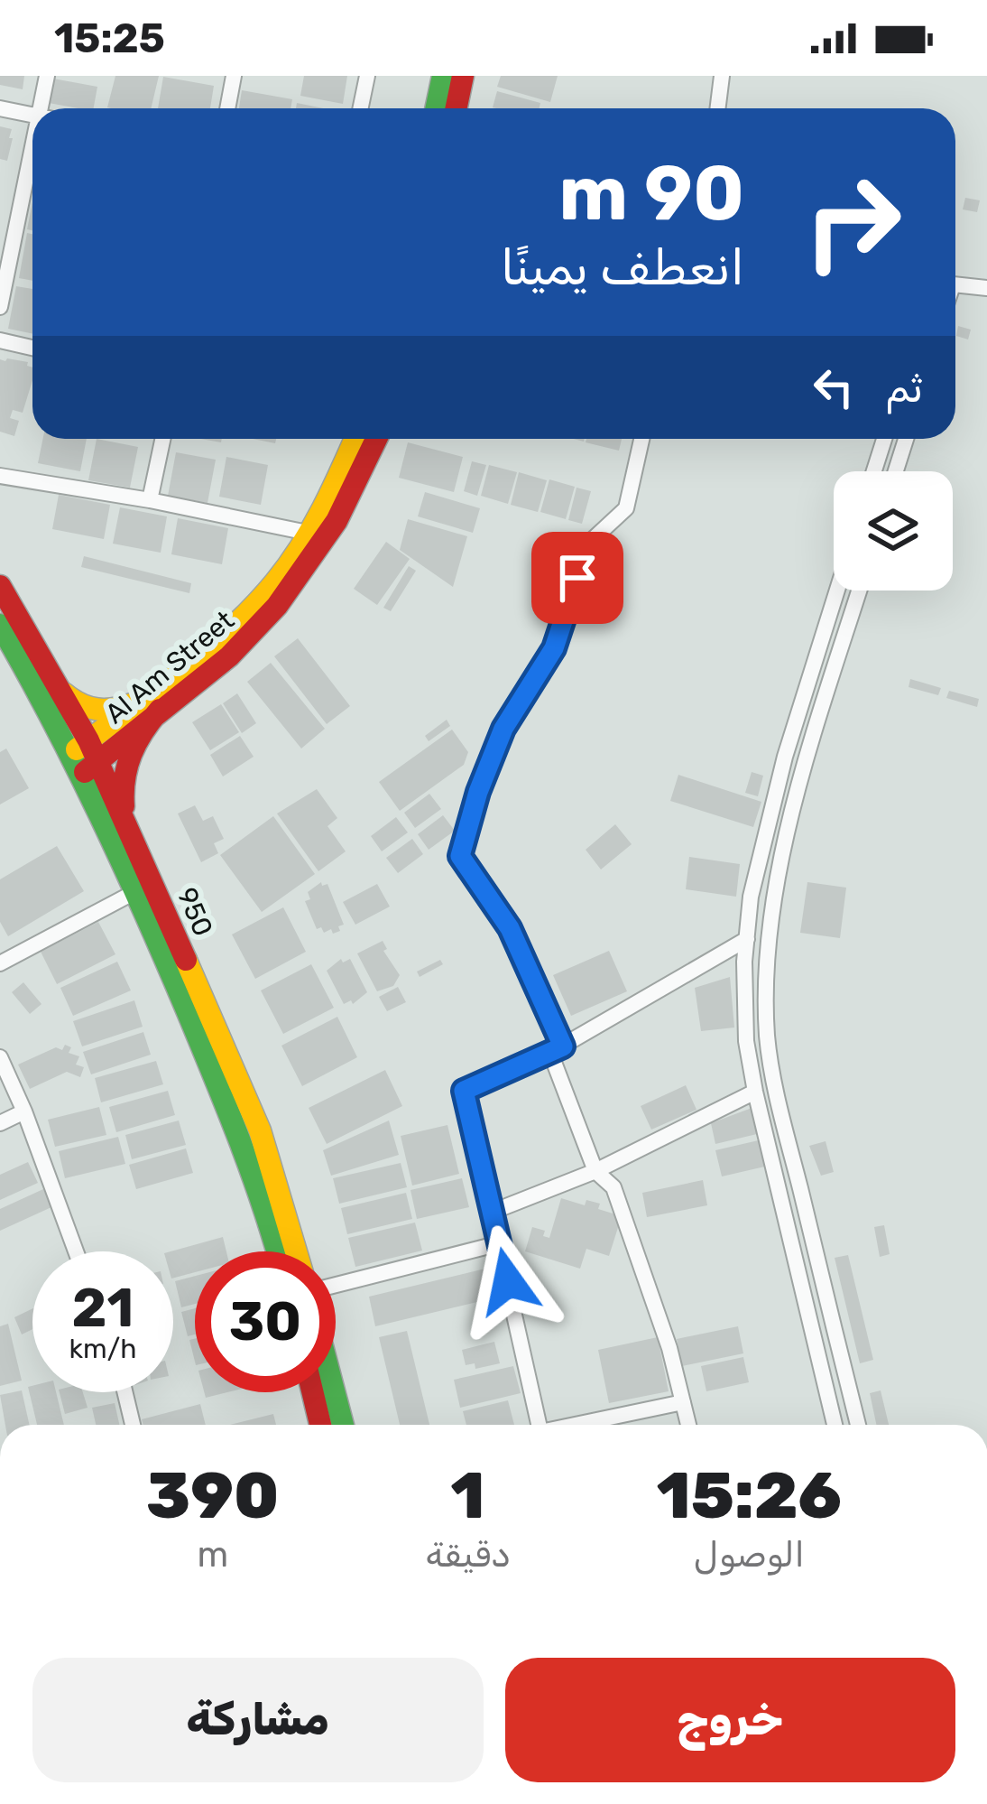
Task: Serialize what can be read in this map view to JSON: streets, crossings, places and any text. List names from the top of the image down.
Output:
{
  "streets": {
    "main road": ["Al Am Street", "950"]
  },
  "crossings": [
    ["Al Am Street", "950"]
  ],
  "page": {
    "status": "15:25",
    "turn": ["90 m", "انعطف يمينًا"],
    "then": "ثم",
    "speed": "21 km/h",
    "limit": "30",
    "eta": [
      "15:26",
      "الوصول",
      "1",
      "دقيقة",
      "390",
      "m"
    ],
    "buttons": ["خروج", "مشاركة"]
  }
}
